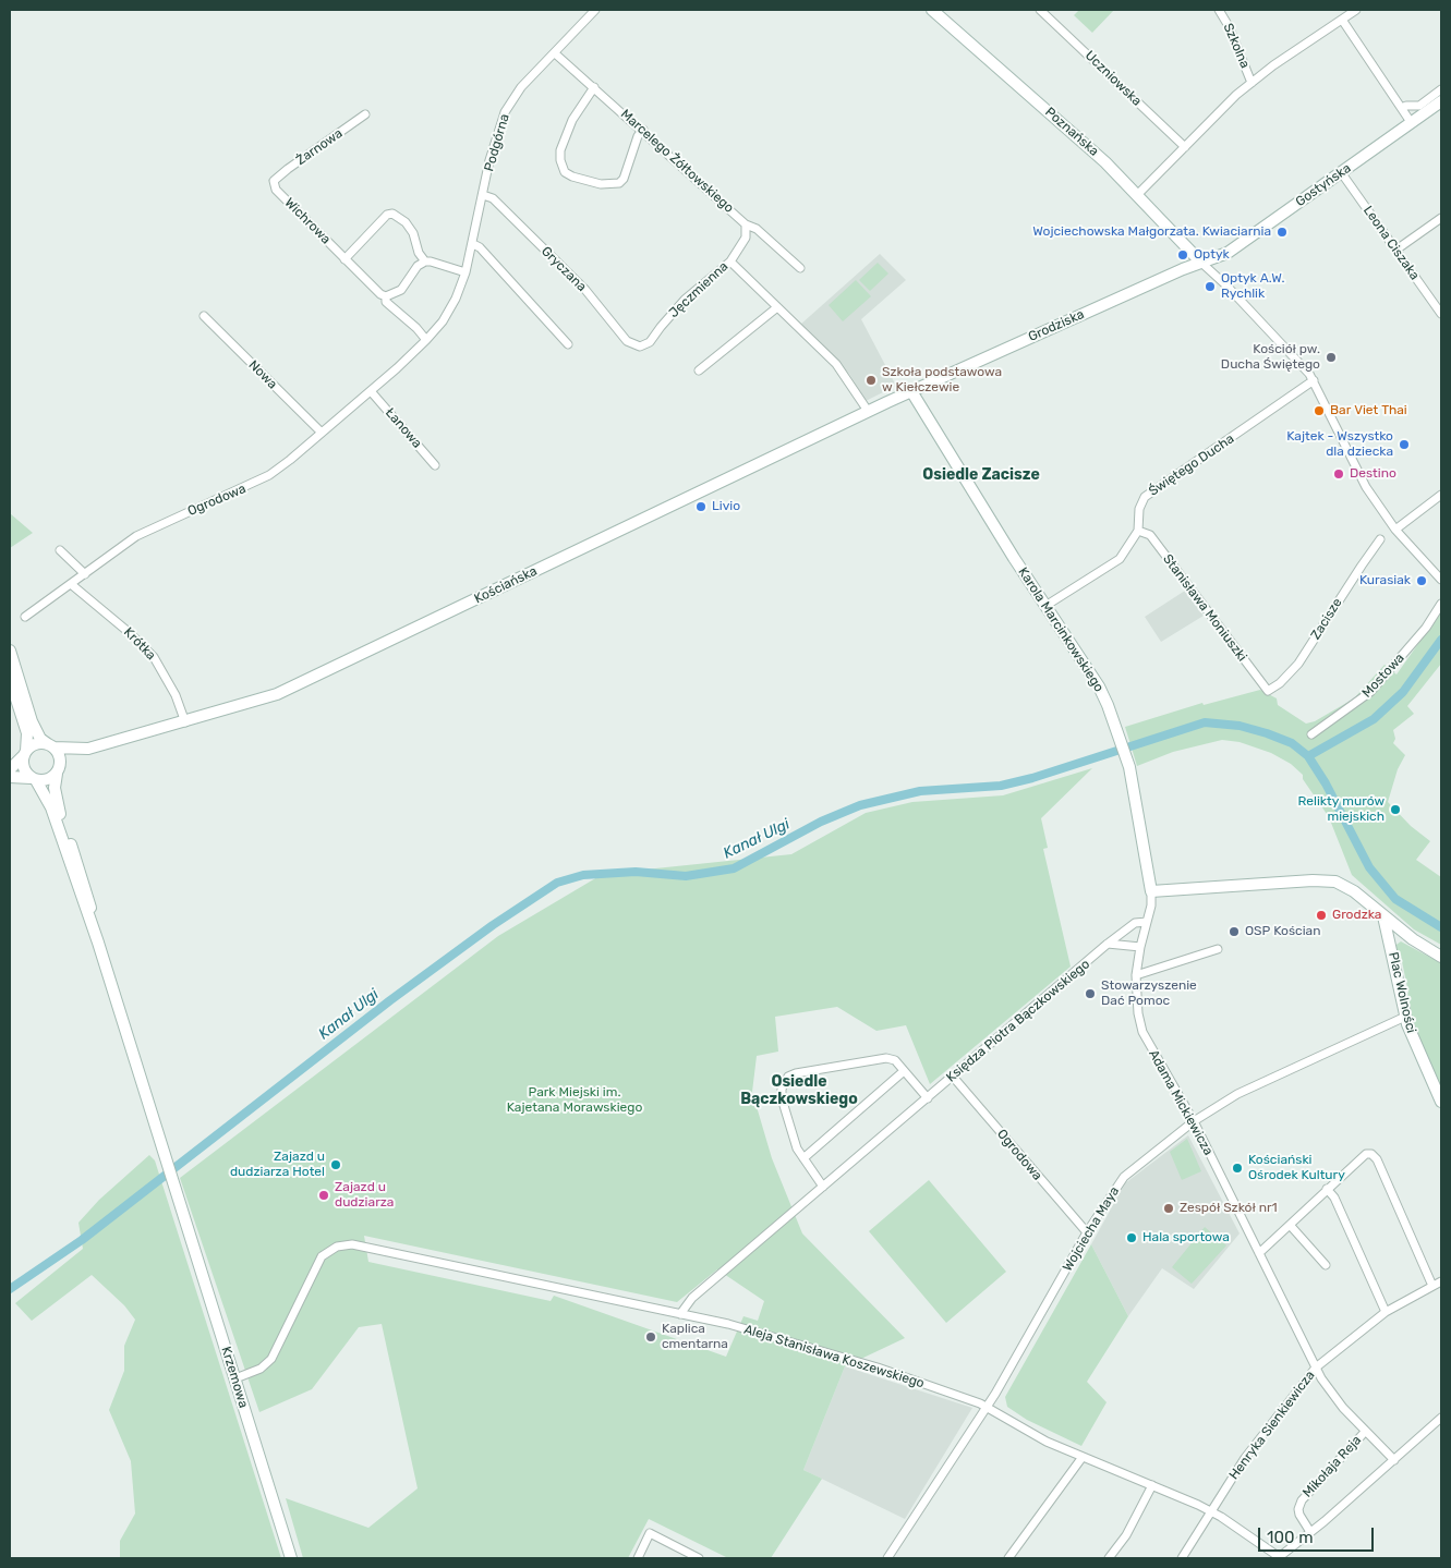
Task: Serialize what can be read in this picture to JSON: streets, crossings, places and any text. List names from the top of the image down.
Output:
{
  "streets": {
    "main road": [
      "Poznańska",
      "Gostyńska",
      "Grodziska",
      "Kościańska",
      "Karola Marcinkowskiego",
      "Plac Wolności",
      "Krzemowa"
    ],
    "street": [
      "Szkolna",
      "Uczniowska",
      "Podgórna",
      "Żarnowa",
      "Marcelego Żółtowskiego",
      "Wichrowa",
      "Leona Ciszaka",
      "Gryczana",
      "Jęczmienna",
      "Nowa",
      "Łanowa",
      "Świętego Ducha",
      "Ogrodowa",
      "Stanisława Moniuszki",
      "Zacisze",
      "Krótka",
      "Mostowa",
      "Księdza Piotra Bączkowskiego",
      "Adama Mickiewicza",
      "Wojciecha Maya",
      "Aleja Stanisława Koszewskiego",
      "Henryka Sienkiewicza",
      "Mikołaja Reja"
    ]
  },
  "crossings": [
    ["Poznańska", "Gostyńska"],
    ["Poznańska", "Grodziska"],
    ["Podgórna", "Marcelego Żółtowskiego"],
    ["Podgórna", "Gryczana"],
    ["Podgórna", "Ogrodowa"],
    ["Żarnowa", "Wichrowa"],
    ["Marcelego Żółtowskiego", "Jęczmienna"],
    ["Gostyńska", "Leona Ciszaka"],
    ["Gostyńska", "Grodziska"],
    ["Gryczana", "Jęczmienna"],
    ["Grodziska", "Kościańska"],
    ["Grodziska", "Karola Marcinkowskiego"],
    ["Nowa", "Ogrodowa"],
    ["Łanowa", "Ogrodowa"],
    ["Świętego Ducha", "Stanisława Moniuszki"],
    ["Świętego Ducha", "Karola Marcinkowskiego"],
    ["Ogrodowa", "Krótka"],
    ["Ogrodowa", "Księdza Piotra Bączkowskiego"],
    ["Ogrodowa", "Wojciecha Maya"],
    ["Kościańska", "Karola Marcinkowskiego"],
    ["Kościańska", "Krótka"],
    ["Stanisława Moniuszki", "Zacisze"],
    ["Karola Marcinkowskiego", "Adama Mickiewicza"],
    ["Plac Wolności", "Wojciecha Maya"],
    ["Księdza Piotra Bączkowskiego", "Adama Mickiewicza"],
    ["Księdza Piotra Bączkowskiego", "Aleja Stanisława Koszewskiego"],
    ["Adama Mickiewicza", "Wojciecha Maya"],
    ["Adama Mickiewicza", "Henryka Sienkiewicza"],
    ["Adama Mickiewicza", "Mikołaja Reja"],
    ["Wojciecha Maya", "Aleja Stanisława Koszewskiego"],
    ["Aleja Stanisława Koszewskiego", "Krzemowa"],
    ["Aleja Stanisława Koszewskiego", "Henryka Sienkiewicza"]
  ],
  "districts": ["Osiedle Zacisze", "Osiedle Bączkowskiego"],
  "water": ["Kanał Ulgi"],
  "parks": ["Park Miejski im. Kajetana Morawskiego"],
  "places": [
    "Wojciechowska Małgorzata. Kwiaciarnia",
    "Optyk",
    "Optyk A.W. Rychlik",
    "Kościół pw. Ducha Świętego",
    "Szkoła podstawowa w Kiełczewie",
    "Bar Viet Thai",
    "Kajtek - Wszystko dla dziecka",
    "Destino",
    "Livio",
    "Kurasiak",
    "Relikty murów miejskich",
    "Grodzka",
    "OSP Kościan",
    "Stowarzyszenie Dać Pomoc",
    "Zajazd u dudziarza Hotel",
    "Kościański Ośrodek Kultury",
    "Zajazd u dudziarza",
    "Zespół Szkół nr1",
    "Hala sportowa",
    "Kaplica cmentarna"
  ],
  "scale_bar": "100 m"
}
